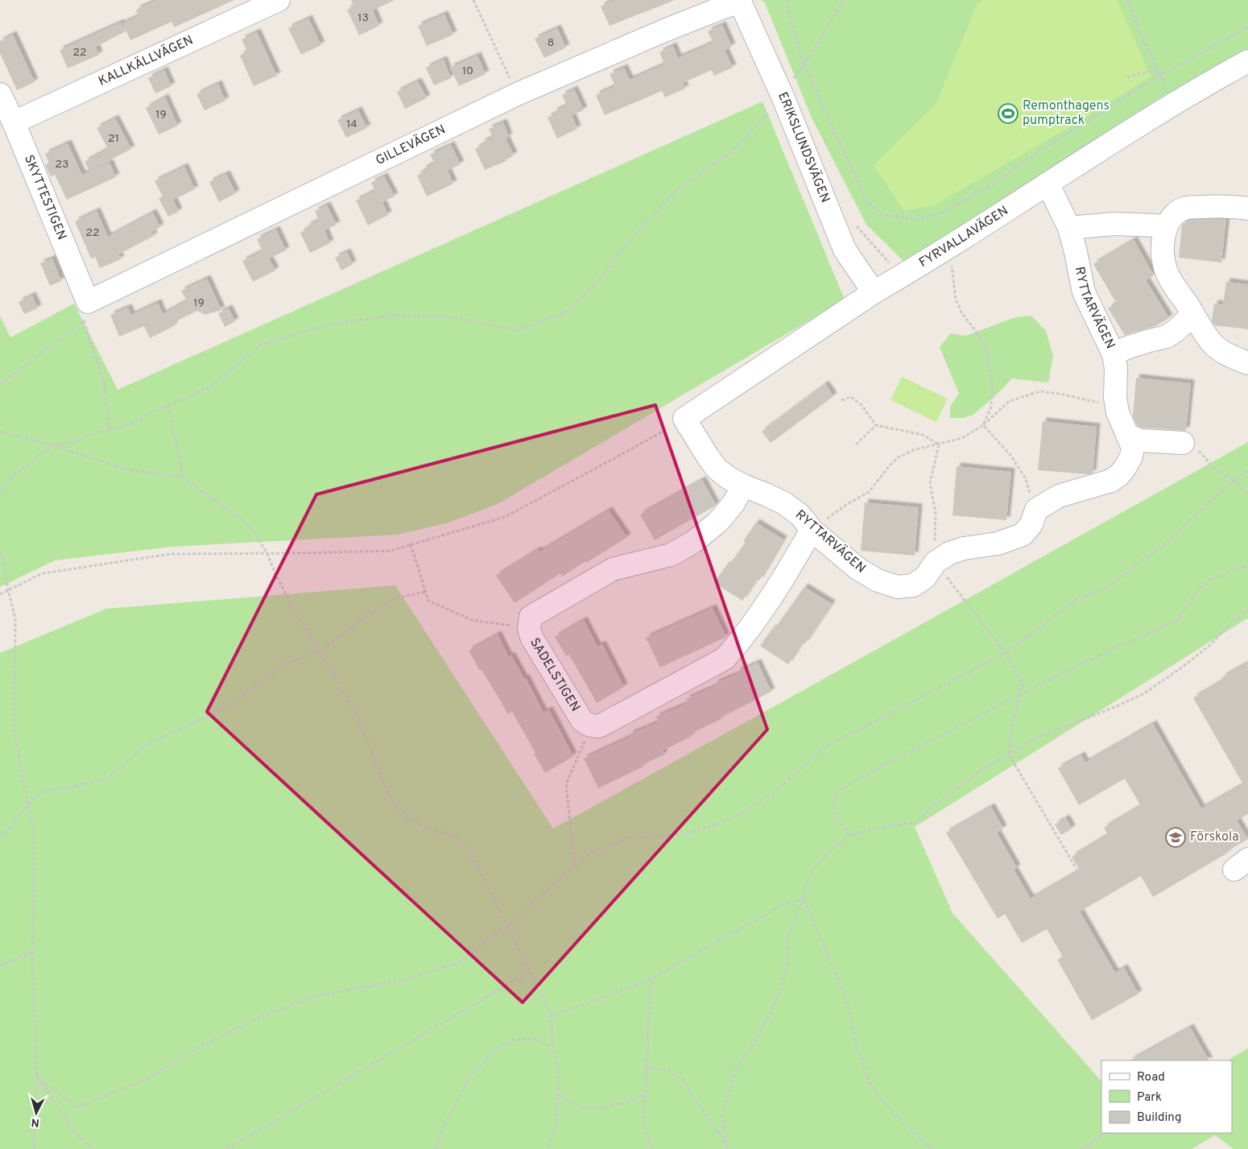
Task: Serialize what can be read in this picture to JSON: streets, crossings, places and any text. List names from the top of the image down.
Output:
{
  "streets": {
    "street": [
      "KALLKÄLLVÄGEN",
      "GILLEVÄGEN",
      "ERIKSLUNDSVÄGEN",
      "SKYTTESTIGEN",
      "FYRVALLAVÄGEN",
      "RYTTARVÄGEN",
      "SADELSTIGEN"
    ]
  },
  "crossings": [
    ["KALLKÄLLVÄGEN", "SKYTTESTIGEN"],
    ["GILLEVÄGEN", "ERIKSLUNDSVÄGEN"],
    ["GILLEVÄGEN", "SKYTTESTIGEN"],
    ["ERIKSLUNDSVÄGEN", "FYRVALLAVÄGEN"],
    ["FYRVALLAVÄGEN", "RYTTARVÄGEN"],
    ["RYTTARVÄGEN", "SADELSTIGEN"]
  ],
  "places": {
    "sports": ["Remonthagens pumptrack"],
    "school or university": ["Förskola"]
  },
  "house_numbers": [
    "13",
    "8",
    "22",
    "10",
    "19",
    "14",
    "21",
    "23",
    "22",
    "19"
  ],
  "legend": ["Road", "Park", "Building"],
  "north": "bottom"
}
